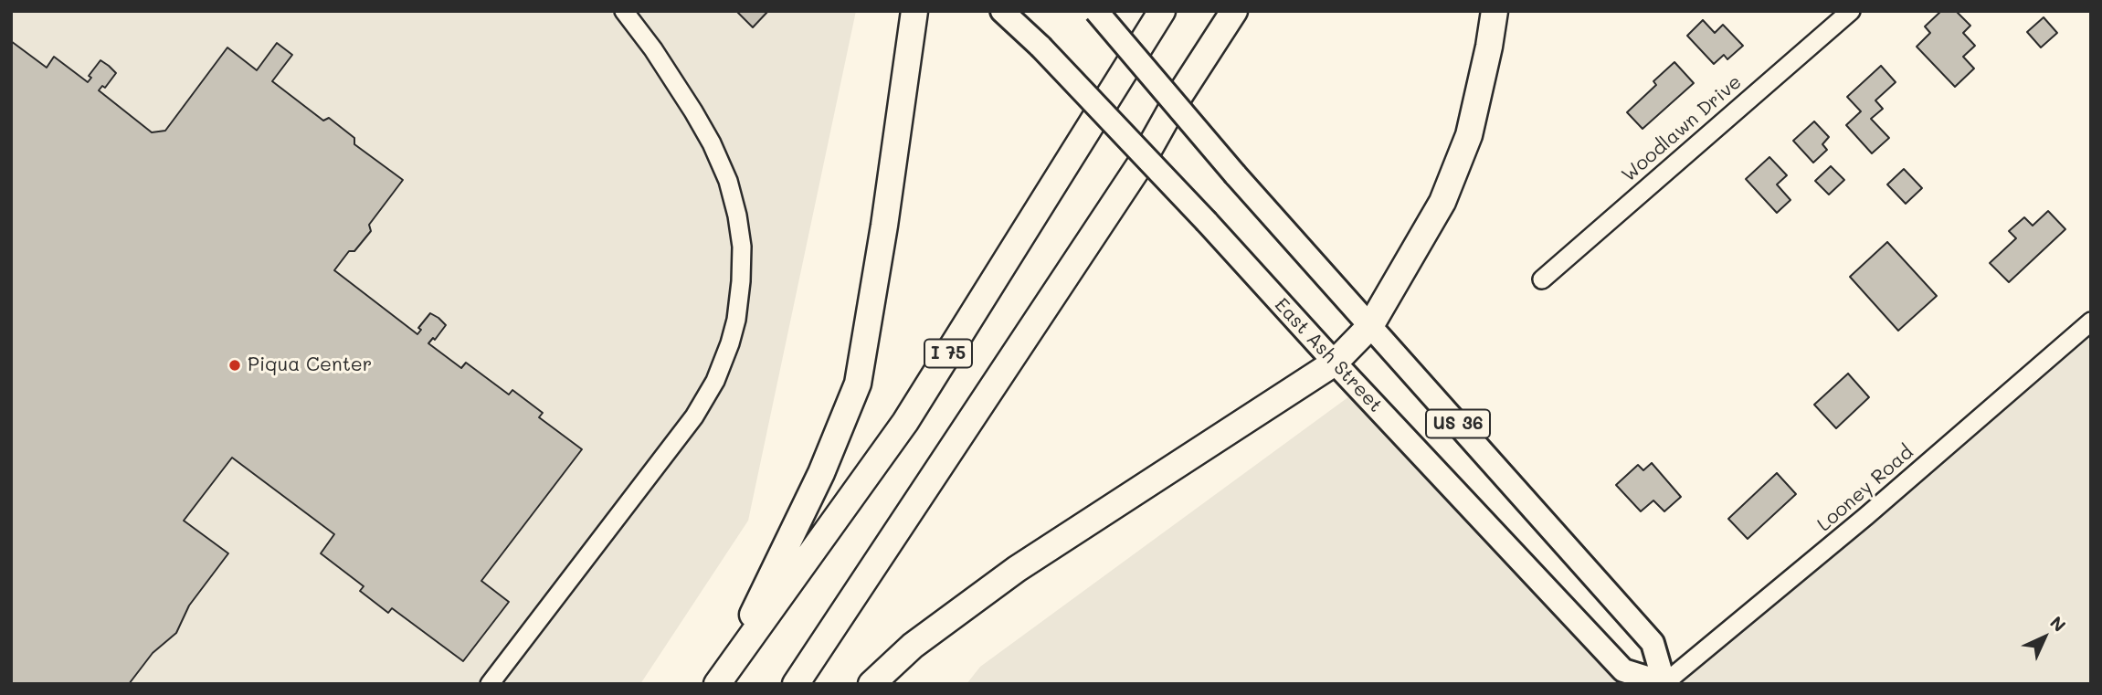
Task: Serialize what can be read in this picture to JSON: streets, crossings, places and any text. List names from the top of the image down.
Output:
{
  "streets": {
    "highway": ["I 75"],
    "main road": ["East Ash Street", "US 36"],
    "street": ["Woodlawn Drive", "Looney Road"]
  },
  "crossings": [
    ["East Ash Street", "US 36"],
    ["East Ash Street", "Looney Road"],
    ["US 36", "Looney Road"]
  ],
  "places": ["Piqua Center"],
  "north": "top right"
}
